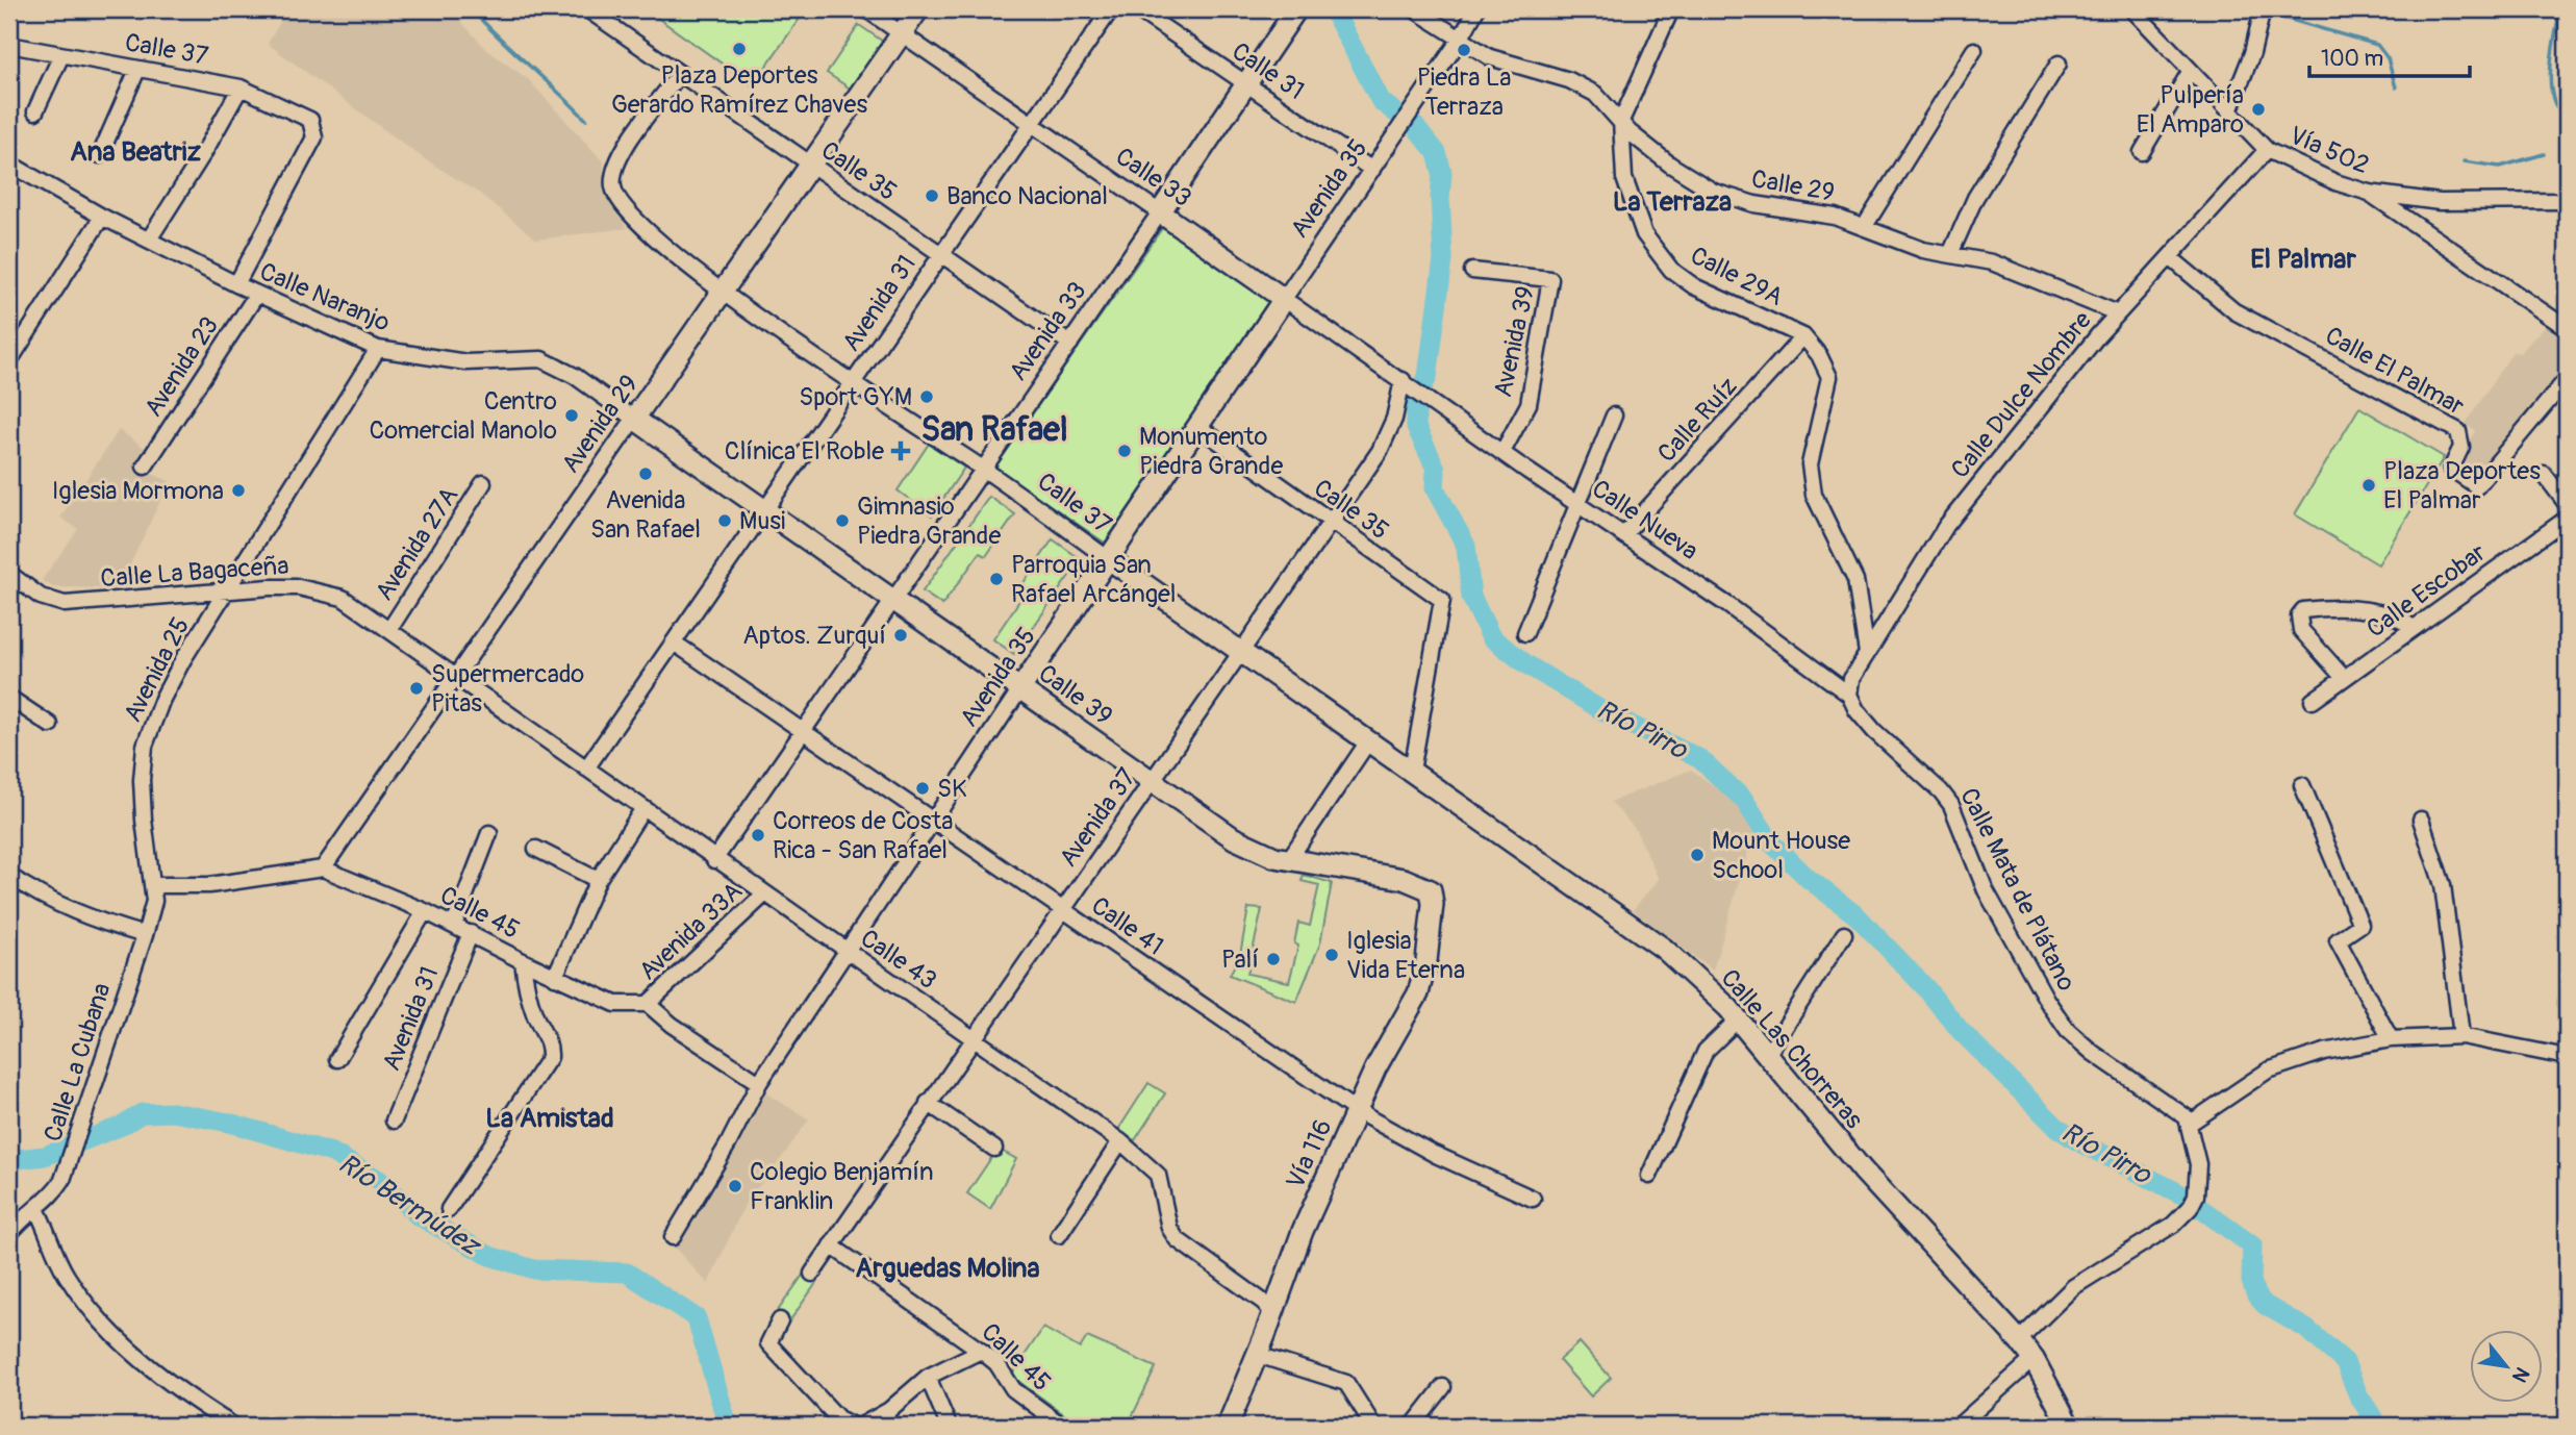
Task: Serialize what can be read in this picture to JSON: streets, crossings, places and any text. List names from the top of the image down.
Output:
{
  "streets": {
    "main road": [
      "Calle 37",
      "Calle 33",
      "Avenida 35",
      "Avenida 33",
      "Avenida 29",
      "Calle 39",
      "Calle Las Chorreras",
      "Vía 116"
    ],
    "street": [
      "Calle 31",
      "Vía 502",
      "Calle 35",
      "Calle 29",
      "Calle 29A",
      "Calle Naranjo",
      "Avenida 31",
      "Avenida 39",
      "Avenida 23",
      "Calle El Palmar",
      "Calle Dulce Nombre",
      "Calle Ruíz",
      "Calle Nueva",
      "Avenida 27A",
      "Calle La Bagaceña",
      "Calle Escobar",
      "Avenida 25",
      "Avenida 37",
      "Calle Mata de Plátano",
      "Calle 45",
      "Calle 41",
      "Avenida 33A",
      "Calle 43",
      "Calle La Cubana"
    ]
  },
  "crossings": [
    ["Calle 37", "Calle 35"],
    ["Calle 37", "Avenida 35"],
    ["Calle 37", "Calle Naranjo"],
    ["Calle 37", "Avenida 31"],
    ["Calle 37", "Avenida 33"],
    ["Calle 37", "Avenida 29"],
    ["Calle 37", "Avenida 37"],
    ["Calle 37", "Calle Las Chorreras"],
    ["Calle 31", "Avenida 35"],
    ["Calle 31", "Avenida 33"],
    ["Vía 502", "Calle Dulce Nombre"],
    ["Calle 35", "Avenida 35"],
    ["Calle 35", "Avenida 31"],
    ["Calle 35", "Avenida 33"],
    ["Calle 35", "Avenida 29"],
    ["Calle 35", "Avenida 37"],
    ["Calle 35", "Calle Las Chorreras"],
    ["Calle 33", "Avenida 35"],
    ["Calle 33", "Avenida 31"],
    ["Calle 33", "Avenida 33"],
    ["Calle 33", "Avenida 29"],
    ["Calle 33", "Calle Nueva"],
    ["Calle 33", "Avenida 37"],
    ["Calle 29", "Avenida 35"],
    ["Calle 29", "Calle 29A"],
    ["Calle 29", "Calle Dulce Nombre"],
    ["Avenida 35", "Calle 39"],
    ["Avenida 35", "Calle 41"],
    ["Avenida 35", "Calle 43"],
    ["Calle 29A", "Calle Dulce Nombre"],
    ["Calle 29A", "Calle Ruíz"],
    ["Calle Naranjo", "Avenida 23"],
    ["Calle Naranjo", "Avenida 29"],
    ["Calle Naranjo", "Avenida 25"],
    ["Calle Naranjo", "Calle 39"],
    ["Avenida 31", "Calle 39"],
    ["Avenida 31", "Calle 45"],
    ["Avenida 31", "Calle 41"],
    ["Avenida 31", "Calle 43"],
    ["Avenida 33", "Calle 39"],
    ["Avenida 33", "Calle 41"],
    ["Avenida 33", "Calle 43"],
    ["Avenida 39", "Calle Nueva"],
    ["Calle El Palmar", "Calle Dulce Nombre"],
    ["Calle Dulce Nombre", "Calle Nueva"],
    ["Calle Dulce Nombre", "Calle Mata de Plátano"],
    ["Calle Ruíz", "Calle Nueva"],
    ["Avenida 29", "Calle La Bagaceña"],
    ["Avenida 29", "Calle 39"],
    ["Avenida 29", "Calle 45"],
    ["Avenida 29", "Calle 43"],
    ["Calle Nueva", "Avenida 37"],
    ["Calle Nueva", "Calle Mata de Plátano"],
    ["Avenida 27A", "Calle La Bagaceña"],
    ["Calle La Bagaceña", "Avenida 25"],
    ["Calle La Bagaceña", "Calle 43"],
    ["Avenida 25", "Calle La Cubana"],
    ["Calle 39", "Avenida 37"],
    ["Calle 39", "Vía 116"],
    ["Avenida 37", "Calle 45"],
    ["Avenida 37", "Calle 41"],
    ["Avenida 37", "Calle 43"],
    ["Calle 45", "Avenida 33A"],
    ["Calle 41", "Vía 116"],
    ["Avenida 33A", "Calle 43"],
    ["Calle 43", "Vía 116"]
  ],
  "districts": [
    "Ana Beatriz",
    "La Terraza",
    "El Palmar",
    "San Rafael",
    "La Amistad",
    "Arguedas Molina"
  ],
  "water": ["Río Pirro", "Río Bermúdez"],
  "places": {
    "other": [
      "Plaza Deportes Gerardo Ramírez Chaves",
      "Piedra La Terraza",
      "Pulpería El Amparo",
      "Banco Nacional",
      "Sport GYM",
      "Centro Comercial Manolo",
      "Monumento Piedra Grande",
      "Avenida San Rafael",
      "Plaza Deportes El Palmar",
      "Iglesia Mormona",
      "Musi",
      "Gimnasio Piedra Grande",
      "Parroquia San Rafael Arcángel",
      "Aptos. Zurquí",
      "Supermercado Pitas",
      "SK",
      "Correos de Costa Rica - San Rafael",
      "Mount House School",
      "Iglesia Vida Eterna",
      "Palí",
      "Colegio Benjamín Franklin"
    ],
    "health": ["Clínica El Roble"]
  },
  "scale_bar": "100 m",
  "north": "bottom right"
}
